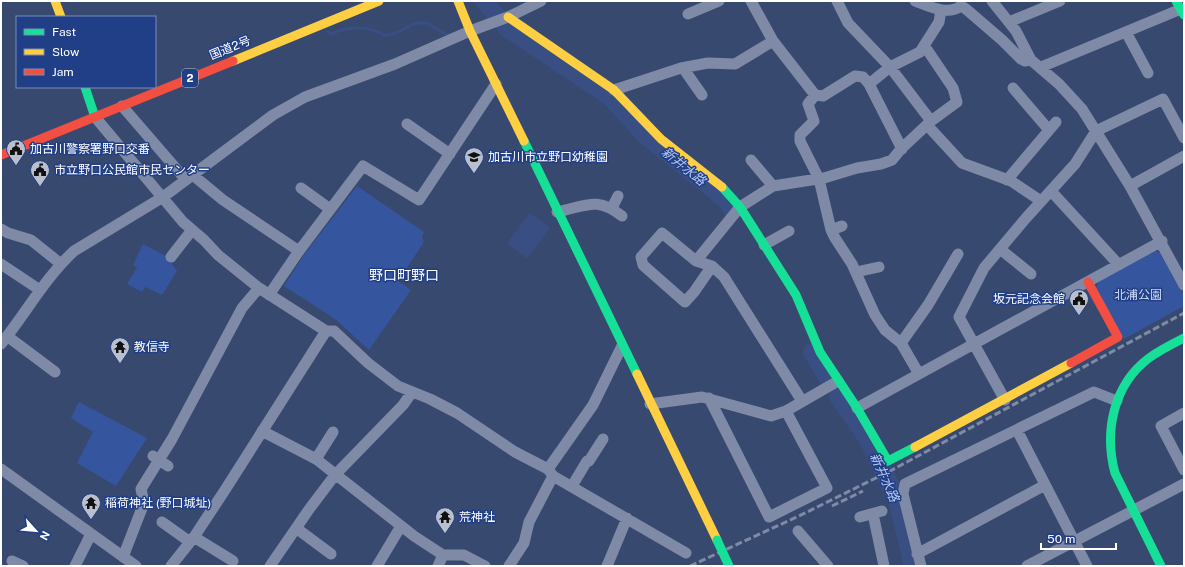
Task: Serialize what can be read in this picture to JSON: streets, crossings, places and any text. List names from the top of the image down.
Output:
{
  "streets": {
    "main road": ["国道2号", "2"]
  },
  "districts": ["野口町野口"],
  "water": ["新井水路"],
  "parks": ["北浦公園"],
  "places": {
    "public building": ["加古川警察署野口交番", "市立野口公民館市民センター", "坂元記念会館"],
    "school or university": ["加古川市立野口幼稚園"],
    "temple": ["教信寺", "稲荷神社 (野口城址)", "荒神社"]
  },
  "legend": ["Fast", "Slow", "Jam"],
  "scale_bar": "50 m",
  "north": "bottom right"
}
